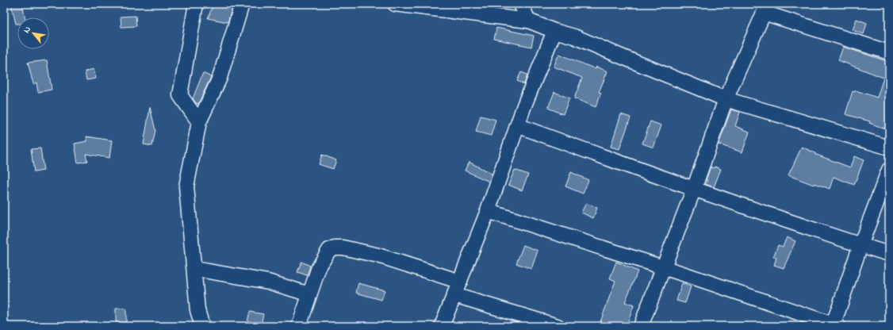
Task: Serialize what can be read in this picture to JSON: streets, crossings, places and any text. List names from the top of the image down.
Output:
{
  "north": "top left"
}
